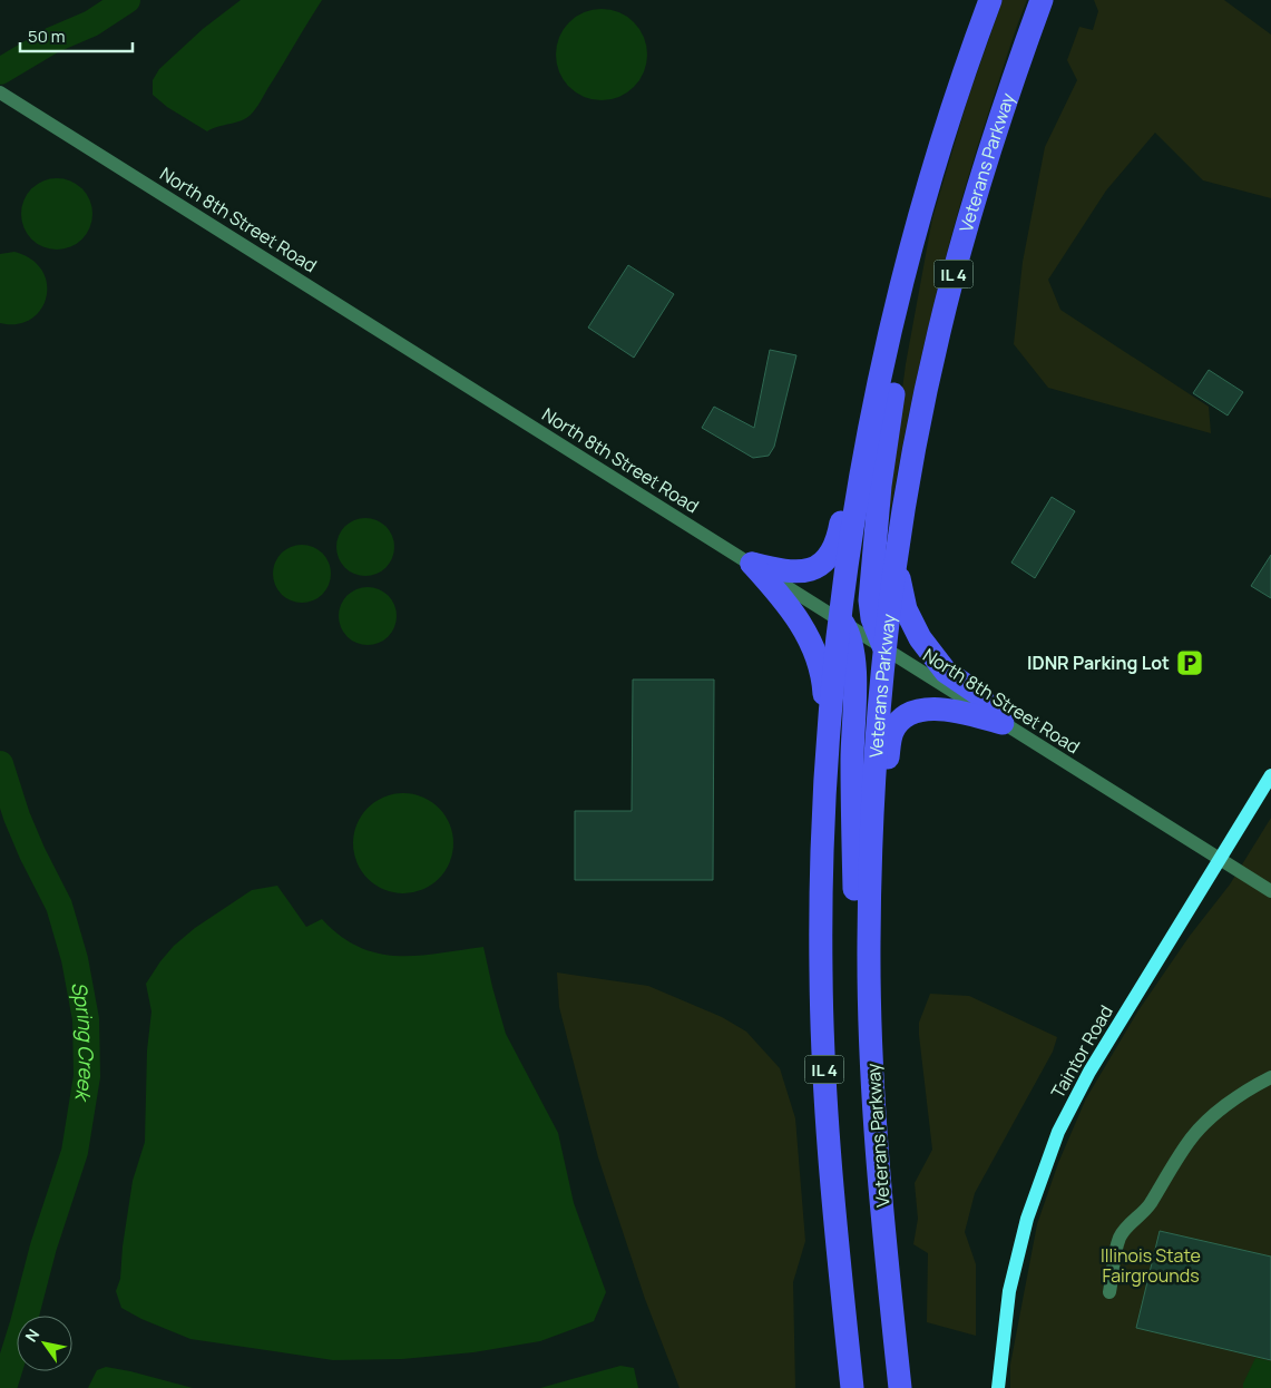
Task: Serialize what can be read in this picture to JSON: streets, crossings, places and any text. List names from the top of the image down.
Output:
{
  "streets": {
    "highway": ["Veterans Parkway", "IL 4"],
    "main road": ["Taintor Road"],
    "street": ["North 8th Street Road"]
  },
  "crossings": [
    ["Veterans Parkway", "North 8th Street Road"],
    ["North 8th Street Road", "IL 4"],
    ["North 8th Street Road", "Taintor Road"]
  ],
  "water": ["Spring Creek"],
  "parks": ["Illinois State Fairgrounds"],
  "places": {
    "parking": ["IDNR Parking Lot"]
  },
  "scale_bar": "50 m",
  "north": "top left"
}
